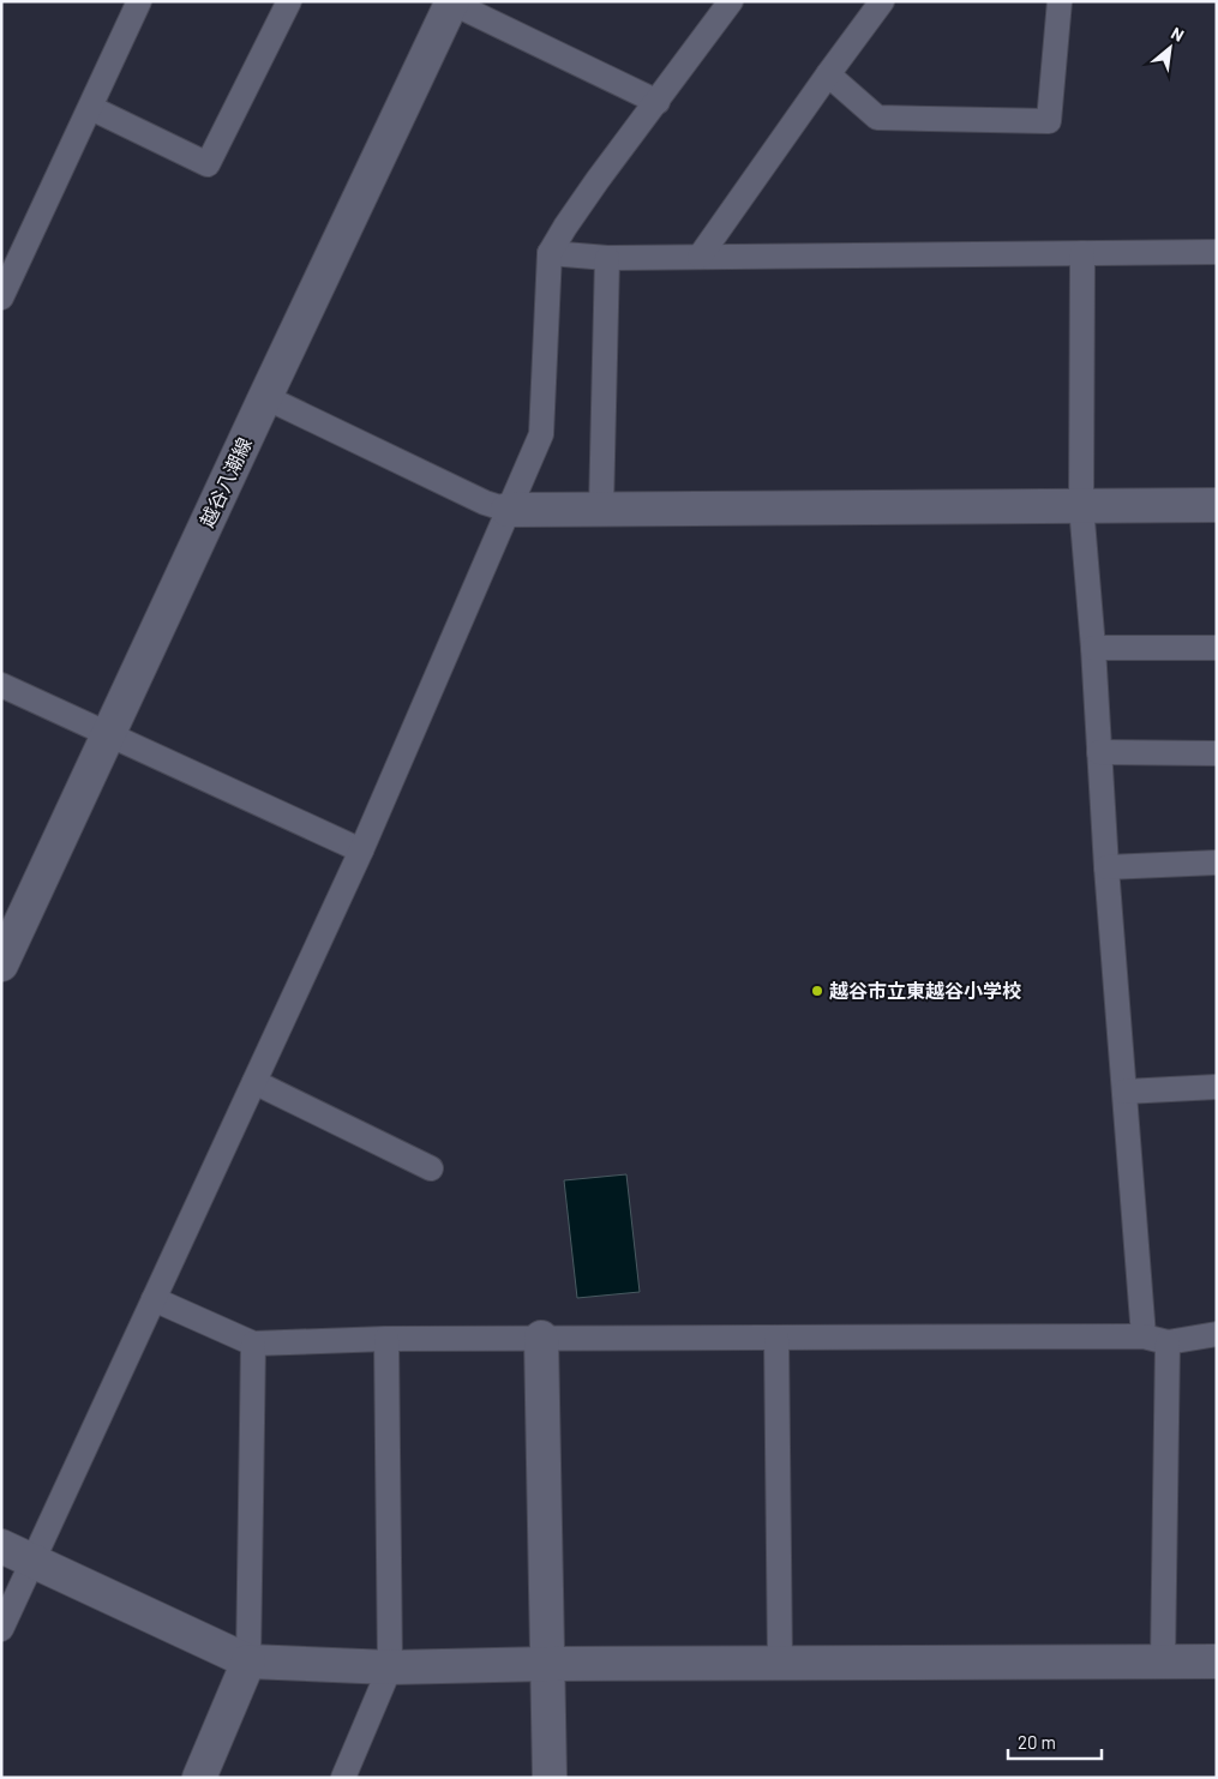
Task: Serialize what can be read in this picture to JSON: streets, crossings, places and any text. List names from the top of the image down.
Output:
{
  "streets": {
    "street": ["越谷八潮線"]
  },
  "places": ["越谷市立東越谷小学校"],
  "scale_bar": "20 m",
  "north": "top right"
}
